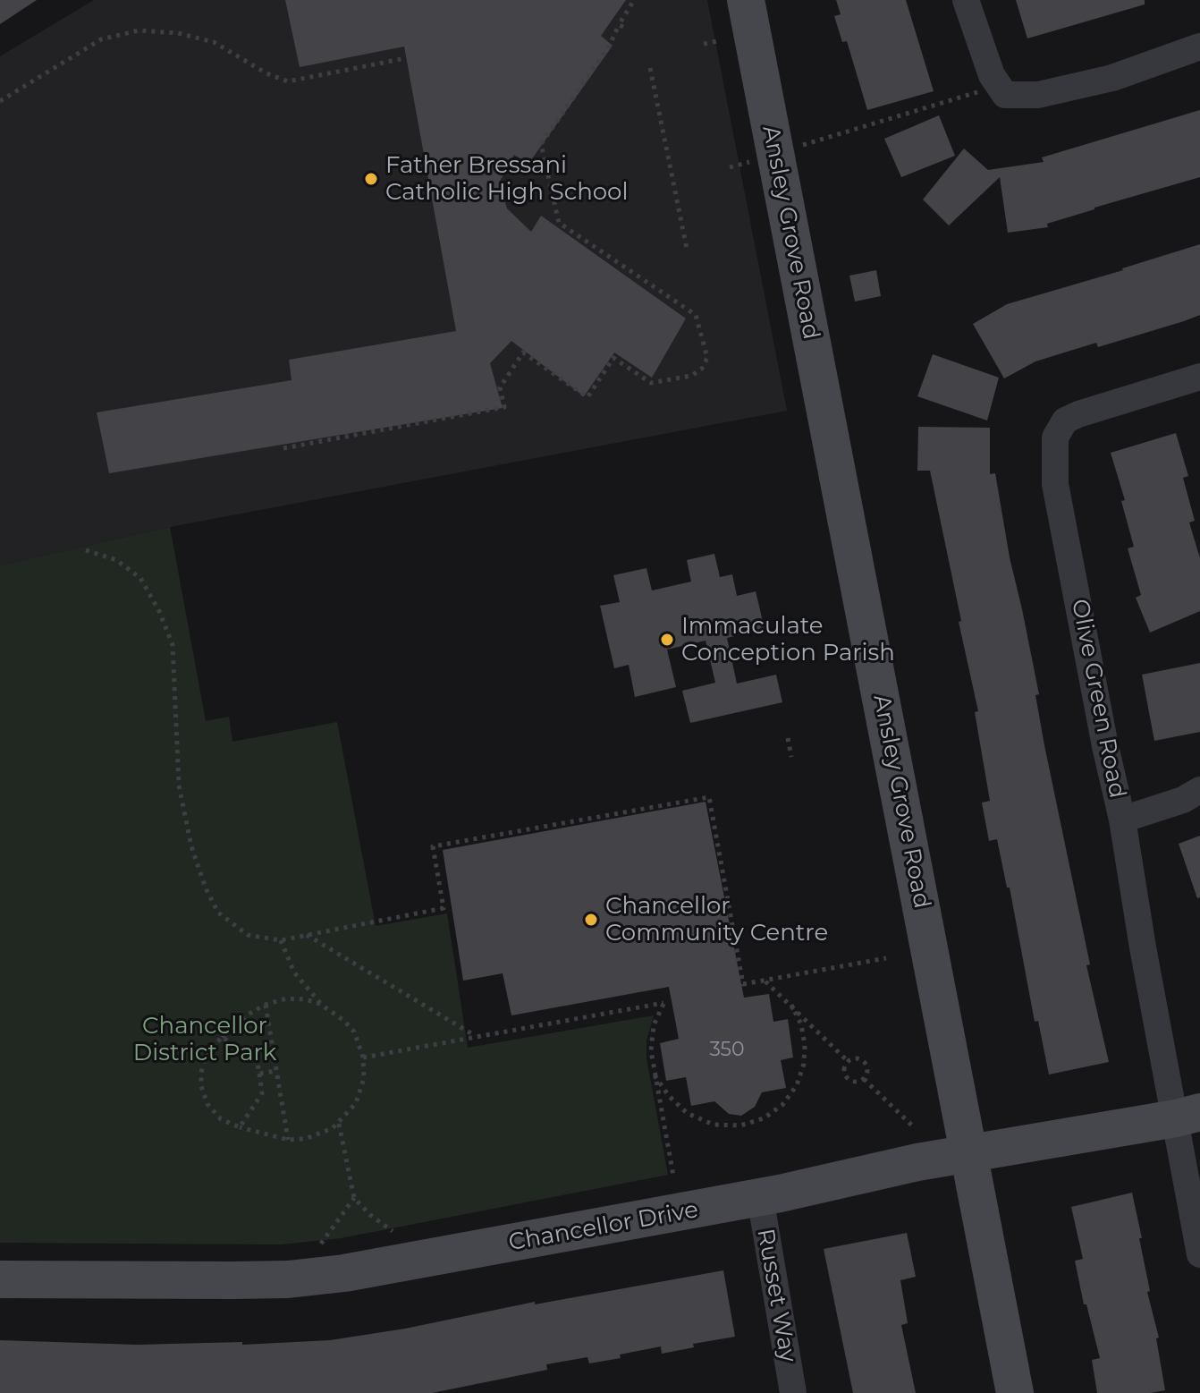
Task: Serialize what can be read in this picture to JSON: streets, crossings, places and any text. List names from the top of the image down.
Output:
{
  "streets": {
    "street": [
      "Ansley Grove Road",
      "Olive Green Road",
      "Chancellor Drive",
      "Russet Way"
    ]
  },
  "crossings": [
    ["Ansley Grove Road", "Chancellor Drive"],
    ["Olive Green Road", "Chancellor Drive"],
    ["Chancellor Drive", "Russet Way"]
  ],
  "parks": ["Chancellor District Park"],
  "places": ["Father Bressani Catholic High School", "Immaculate Conception Parish", "Chancellor Community Centre"],
  "house_numbers": ["350"]
}
